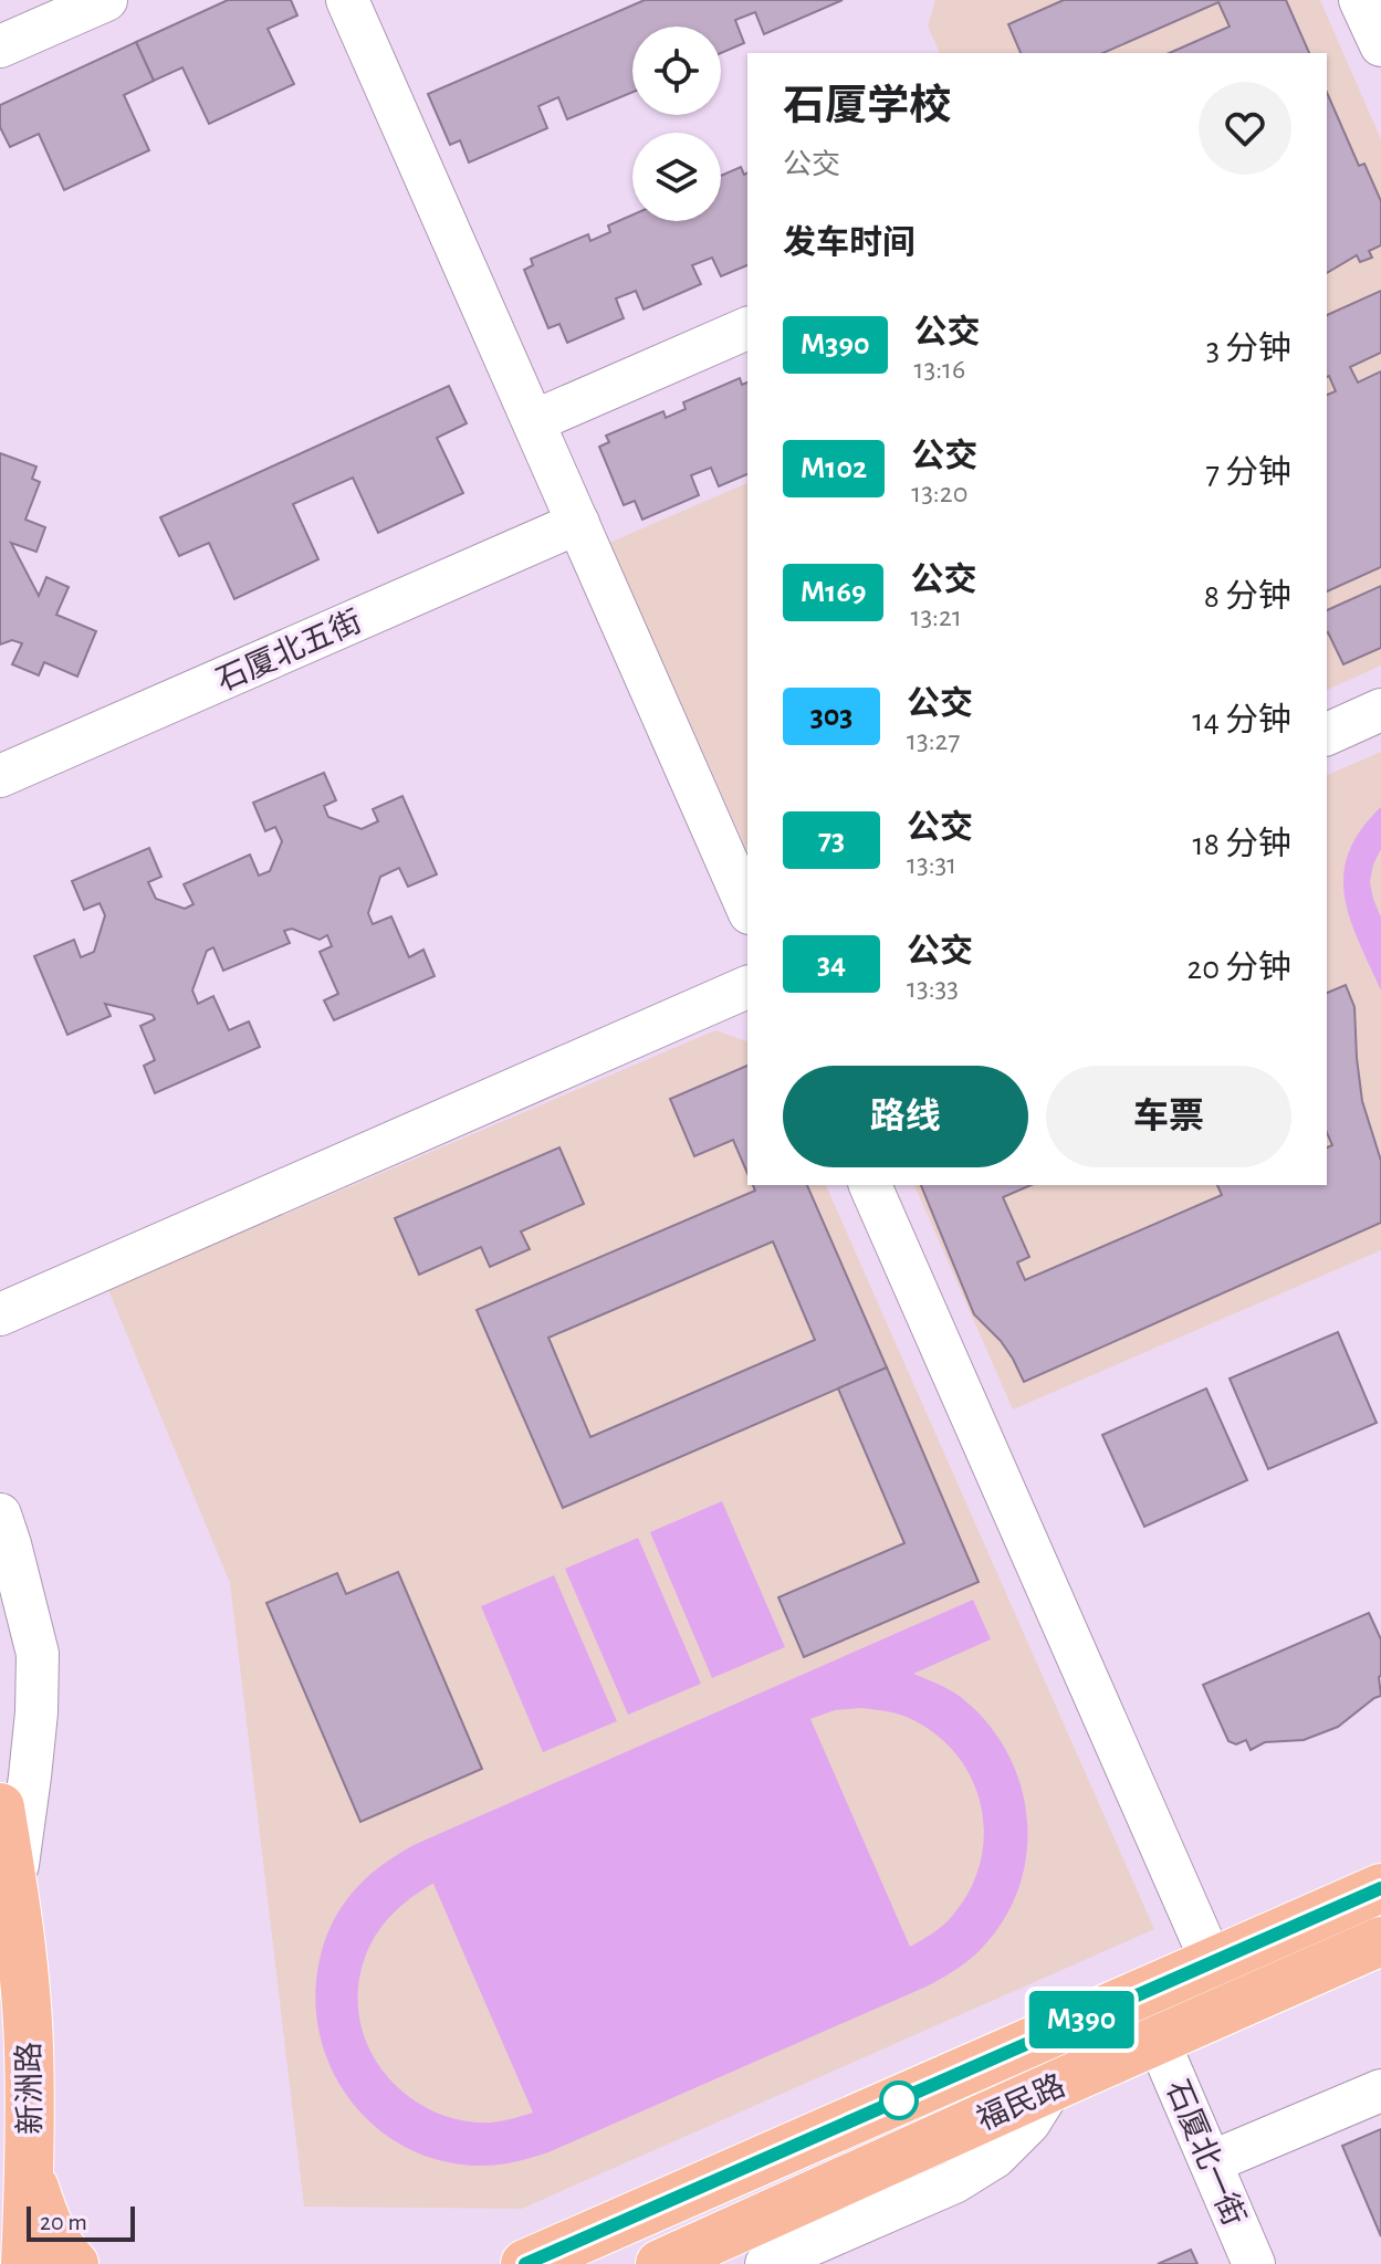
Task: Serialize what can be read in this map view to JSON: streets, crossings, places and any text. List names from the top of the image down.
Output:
{
  "streets": {
    "main road": ["新洲路", "福民路"],
    "street": ["石厦北五街", "石厦北一街"]
  },
  "crossings": [
    ["福民路", "石厦北一街"]
  ],
  "lines": ["bus line M390"],
  "scale_bar": "20 m",
  "page": {
    "on_map": "M390",
    "heading": [
      ["石厦学校", "公交"],
      "发车时间"
    ],
    "list": [
      {
        "mark": "M390",
        "name": "公交",
        "note": "13:16",
        "value": "3 分钟"
      },
      {
        "mark": "M102",
        "name": "公交",
        "note": "13:20",
        "value": "7 分钟"
      },
      {
        "mark": "M169",
        "name": "公交",
        "note": "13:21",
        "value": "8 分钟"
      },
      {
        "mark": "303",
        "name": "公交",
        "note": "13:27",
        "value": "14 分钟"
      },
      {
        "mark": "73",
        "name": "公交",
        "note": "13:31",
        "value": "18 分钟"
      },
      {
        "mark": "34",
        "name": "公交",
        "note": "13:33",
        "value": "20 分钟"
      }
    ],
    "buttons": ["路线", "车票"],
    "scale": "20 m"
  }
}
